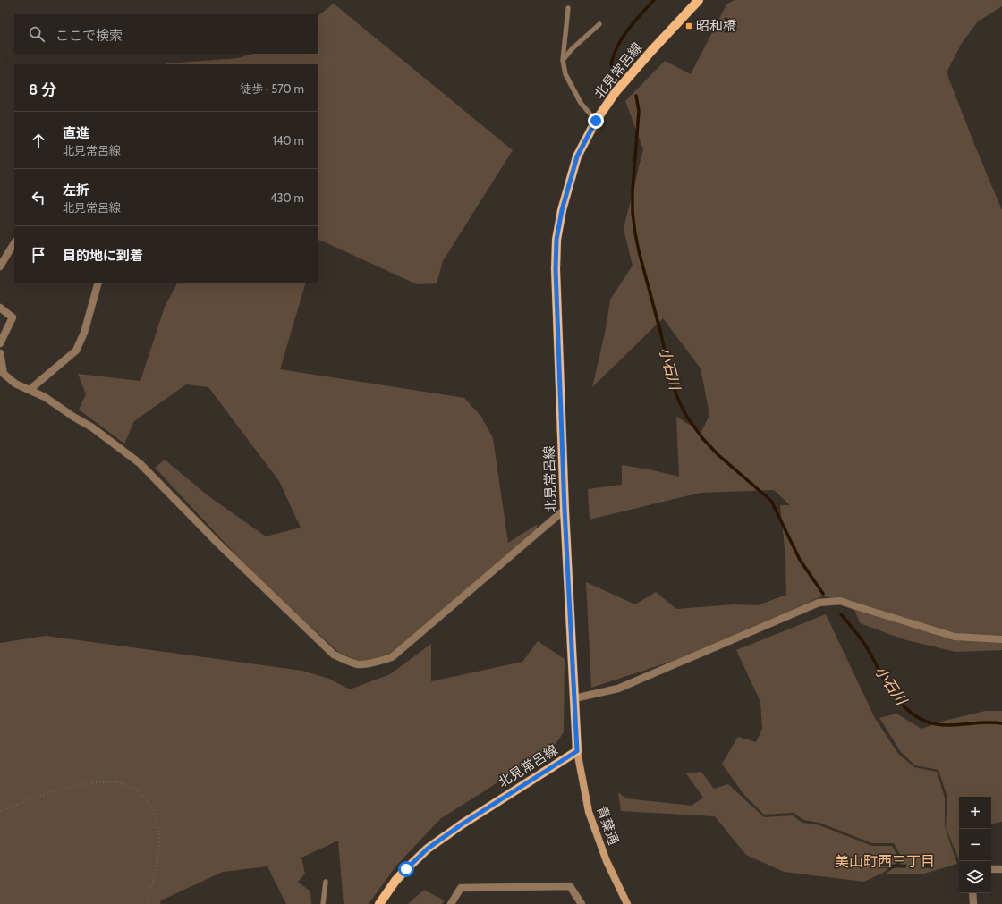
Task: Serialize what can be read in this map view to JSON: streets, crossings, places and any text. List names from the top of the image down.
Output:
{
  "streets": {
    "main road": ["北見常呂線"],
    "street": ["青葉通"]
  },
  "crossings": [
    ["北見常呂線", "青葉通"]
  ],
  "districts": ["美山町西三丁目"],
  "water": ["小石川"],
  "places": {
    "transit": ["昭和橋"]
  },
  "page": {
    "search": "ここで検索",
    "heading": ["8 分", "徒歩 · 570 m"],
    "list": [
      ["直進", "北見常呂線", "140 m"],
      ["左折", "北見常呂線", "430 m"],
      "目的地に到着"
    ],
    "map_buttons": ["+", "−"]
  }
}
